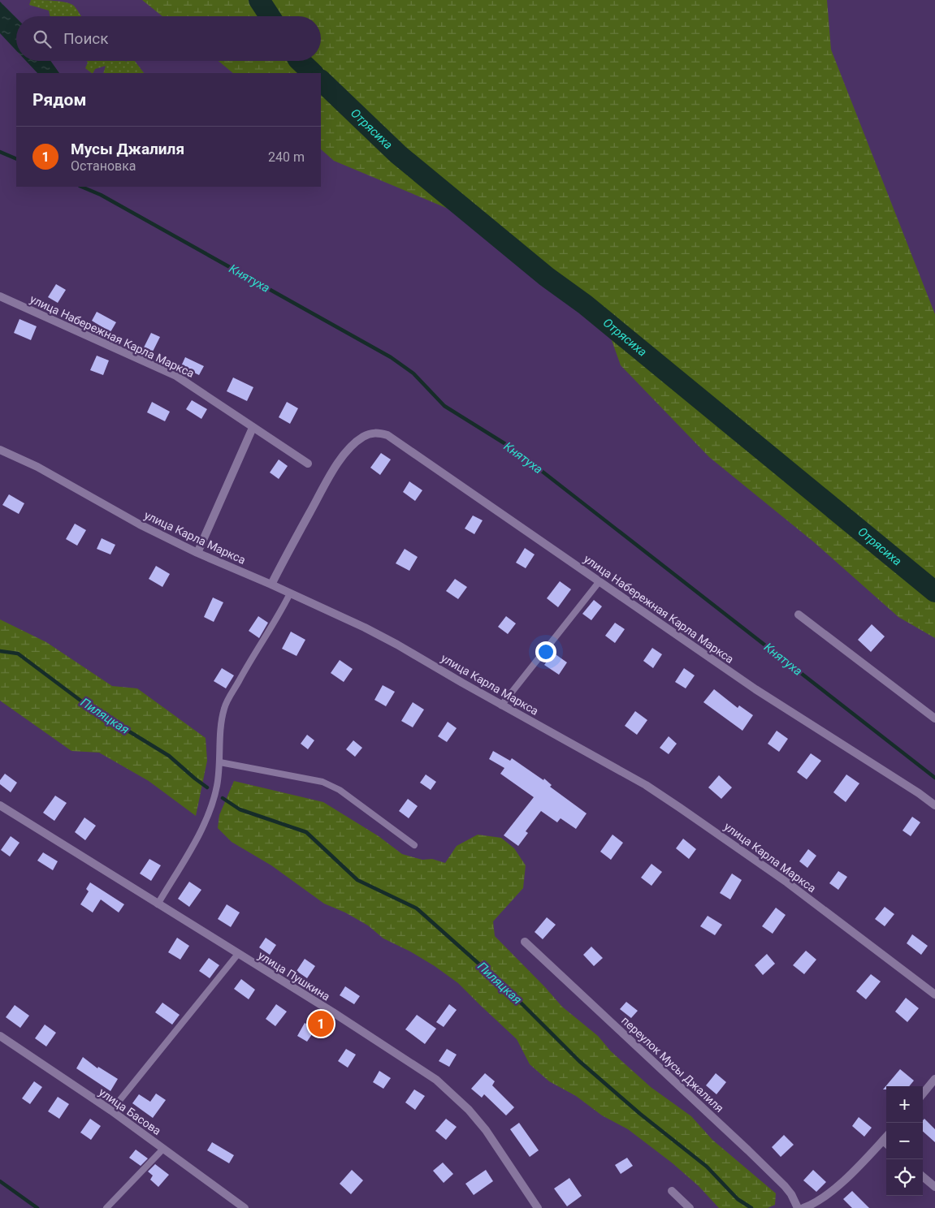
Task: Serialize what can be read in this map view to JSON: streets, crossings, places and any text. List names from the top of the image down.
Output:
{
  "streets": {
    "street": [
      "улица Набережная Карла Маркса",
      "улица Карла Маркса",
      "улица Пушкина",
      "переулок Мусы Джалиля",
      "улица Басова"
    ]
  },
  "crossings": [
    ["улица Набережная Карла Маркса", "улица Карла Маркса"]
  ],
  "water": ["Отрясиха", "Княтуха", "Пиляцкая"],
  "page": {
    "search": "Поиск",
    "heading": "Рядом",
    "list": [
      {
        "mark": "1",
        "name": "Мусы Джалиля",
        "note": "Остановка",
        "value": "240 m"
      }
    ],
    "pins": "1",
    "map_buttons": ["+", "−"]
  }
}
